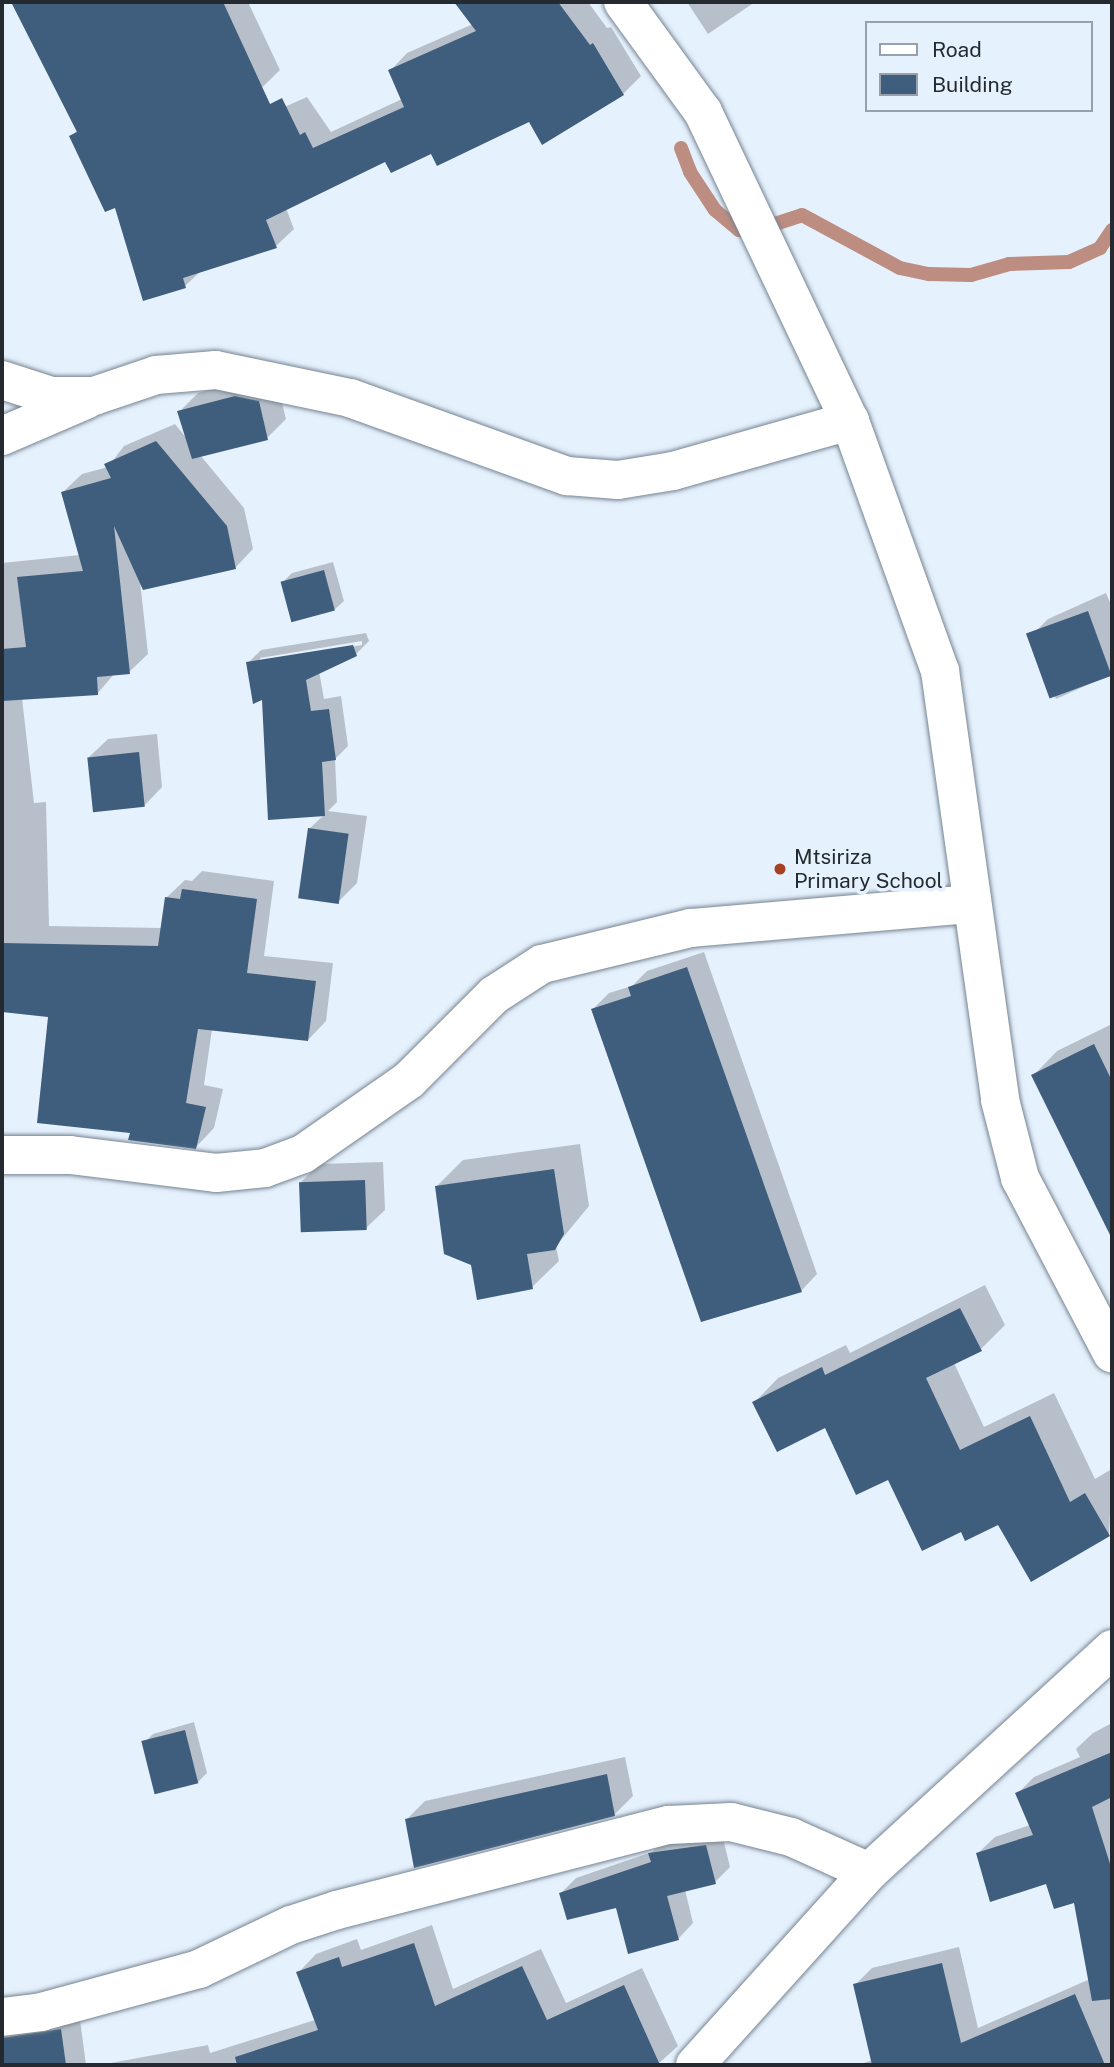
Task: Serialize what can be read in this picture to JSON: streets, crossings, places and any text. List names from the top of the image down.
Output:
{
  "places": ["Mtsiriza Primary School"],
  "legend": ["Road", "Building"]
}
